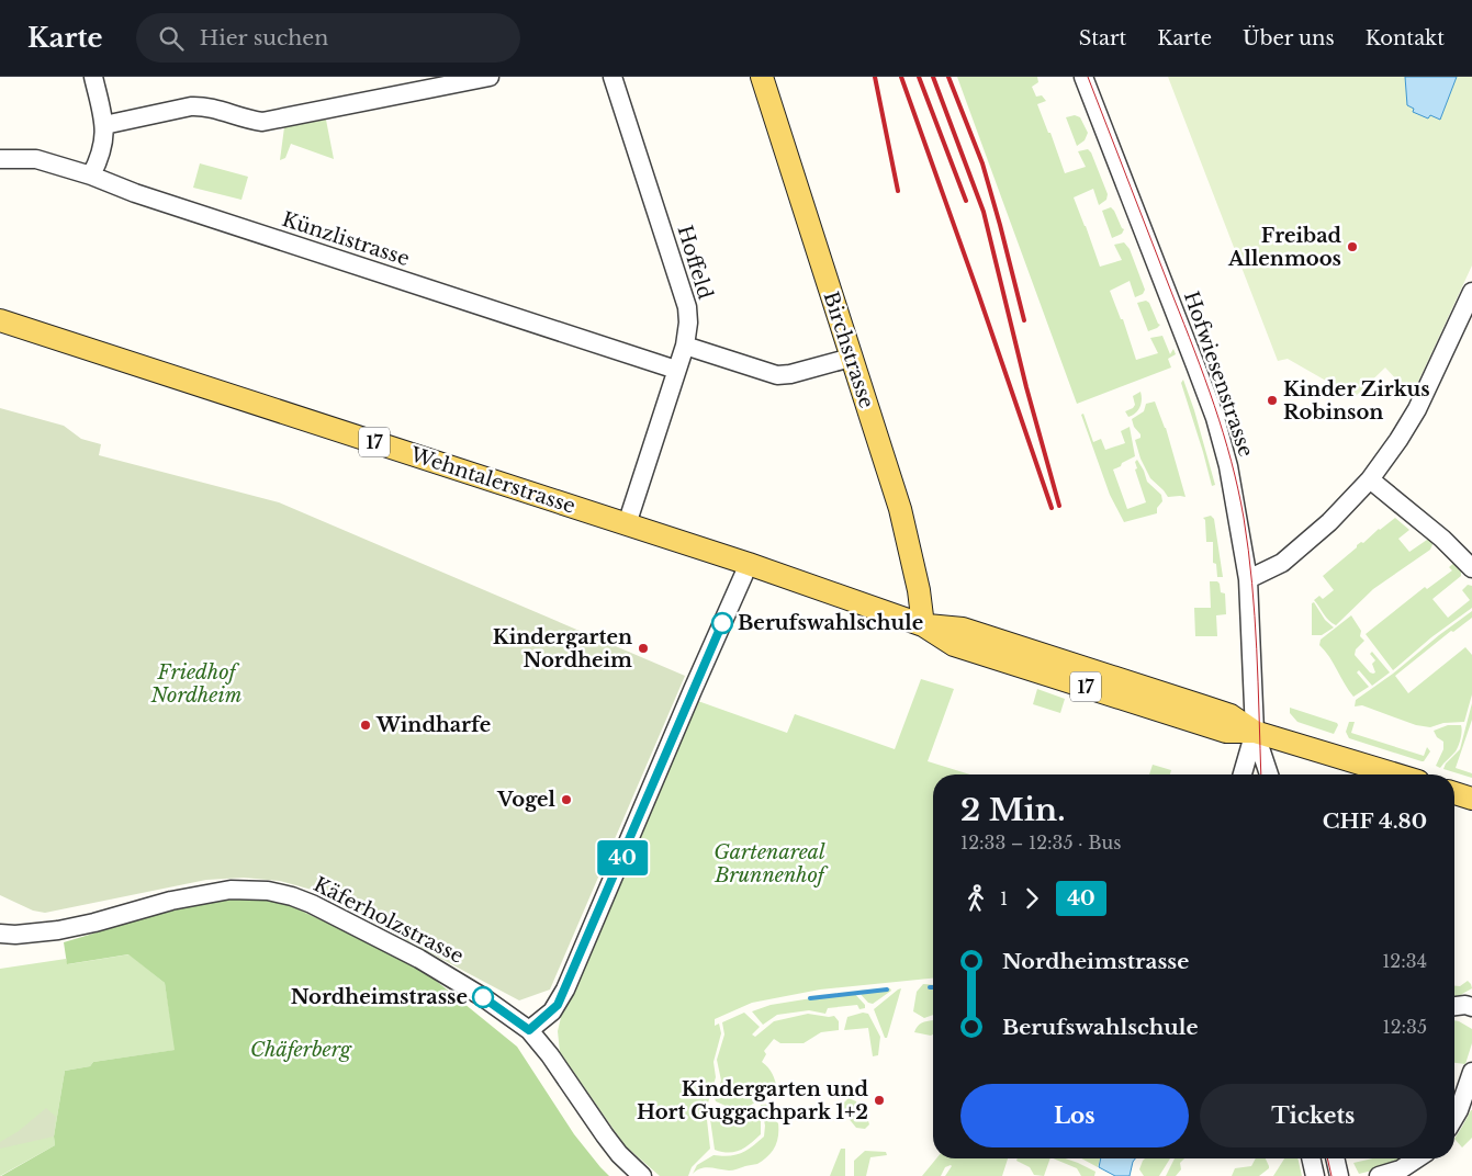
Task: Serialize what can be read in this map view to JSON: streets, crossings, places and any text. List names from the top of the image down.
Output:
{
  "streets": {
    "main road": ["Birchstrasse", "17", "Wehntalerstrasse"],
    "street": [
      "Künzlistrasse",
      "Hoffeld",
      "Hofwiesenstrasse",
      "Käferholzstrasse"
    ]
  },
  "crossings": [
    ["Künzlistrasse", "Hoffeld"],
    ["Hoffeld", "Wehntalerstrasse"],
    ["Birchstrasse", "Wehntalerstrasse"],
    ["Hofwiesenstrasse", "Wehntalerstrasse"]
  ],
  "parks": ["Friedhof Nordheim", "Gartenareal Brunnenhof", "Chäferberg"],
  "places": [
    "Freibad Allenmoos",
    "Kinder Zirkus Robinson",
    "Berufswahlschule",
    "Kindergarten Nordheim",
    "Windharfe",
    "Vogel",
    "Nordheimstrasse",
    "Kindergarten und Hort Guggachpark 1+2"
  ],
  "lines": ["bus line 40"],
  "page": {
    "header": "Karte",
    "search": "Hier suchen",
    "nav": [
      "Start",
      "Karte",
      "Über uns",
      "Kontakt"
    ],
    "on_map": "40",
    "heading": ["2 Min.", "12:33 – 12:35 · Bus", "CHF 4.80"],
    "legs": ["1", "40"],
    "list": [
      {
        "name": "Nordheimstrasse",
        "value": "12:34"
      },
      {
        "name": "Berufswahlschule",
        "value": "12:35"
      }
    ],
    "buttons": ["Los", "Tickets"]
  }
}
